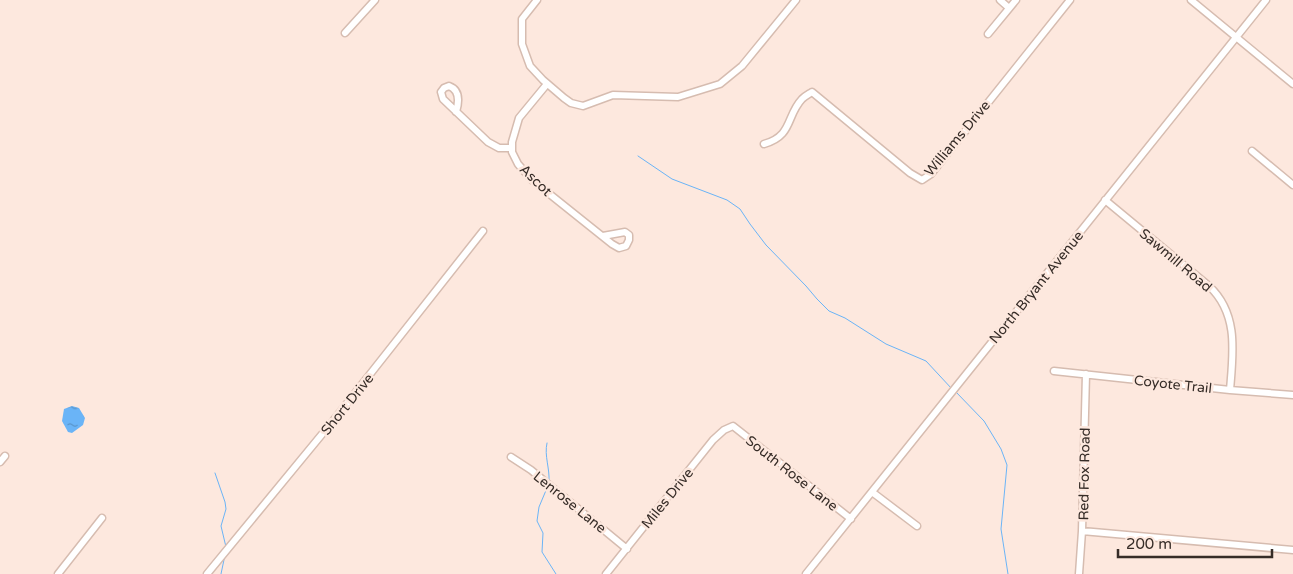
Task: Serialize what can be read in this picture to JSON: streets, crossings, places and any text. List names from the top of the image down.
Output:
{
  "streets": {
    "street": [
      "Williams Drive",
      "Ascot",
      "Sawmill Road",
      "North Bryant Avenue",
      "Coyote Trail",
      "Short Drive",
      "South Rose Lane",
      "Red Fox Road",
      "Miles Drive",
      "Lenrose Lane"
    ]
  },
  "crossings": [
    ["Sawmill Road", "North Bryant Avenue"],
    ["Sawmill Road", "Coyote Trail"],
    ["North Bryant Avenue", "South Rose Lane"],
    ["Coyote Trail", "Red Fox Road"],
    ["South Rose Lane", "Miles Drive"],
    ["Miles Drive", "Lenrose Lane"]
  ],
  "scale_bar": "200 m"
}
